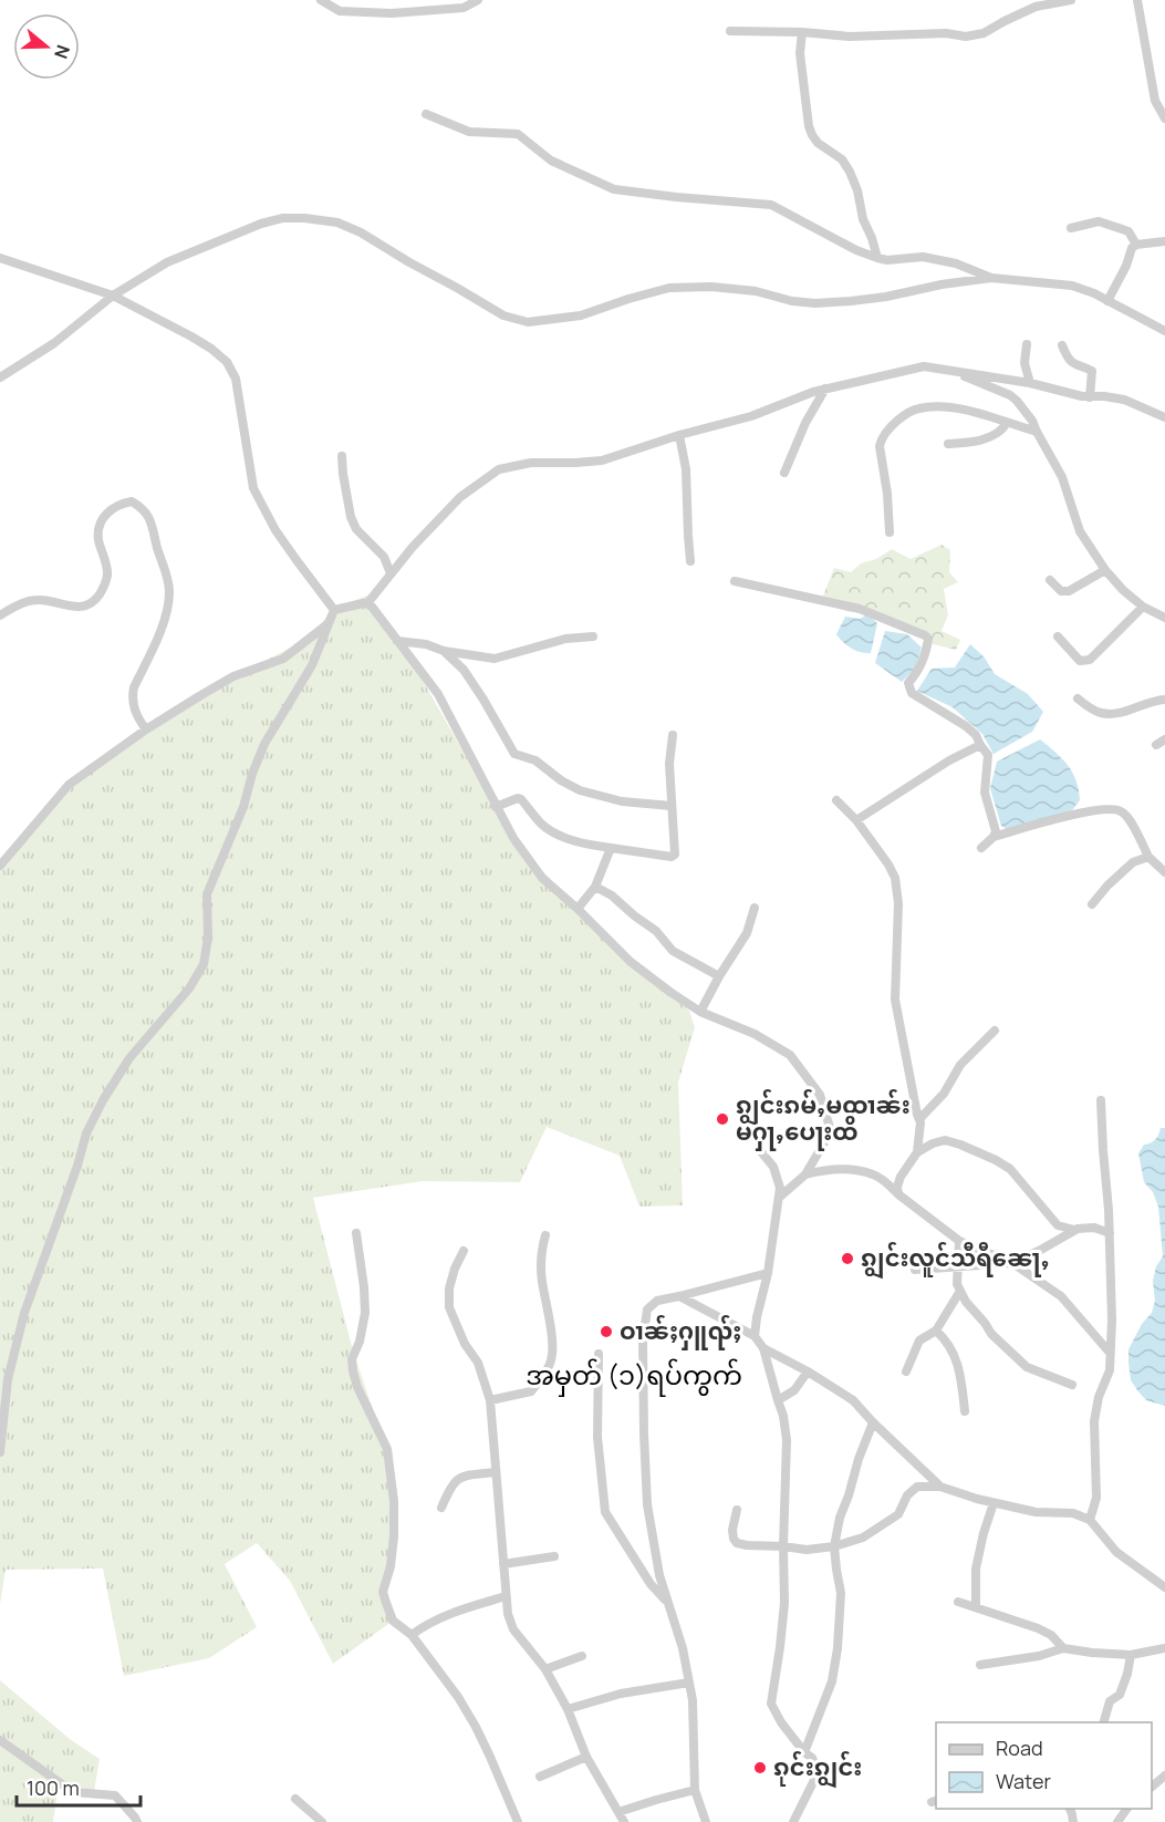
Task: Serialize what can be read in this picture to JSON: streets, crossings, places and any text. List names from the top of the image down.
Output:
{
  "districts": ["အမှတ် (၁)ရပ်ကွက်"],
  "places": [
    "ၵျွင်းၵမ်ႇမထၢၼ်း မႁႃႇပေႃးထိ",
    "ၵျွင်းလူင်သီရီၼေႃႇ",
    "ဝၢၼ်ႈႁူၺ်ႈ",
    "ၵုင်းၵျွင်း"
  ],
  "legend": ["Road", "Water"],
  "scale_bar": "100 m",
  "north": "right"
}
